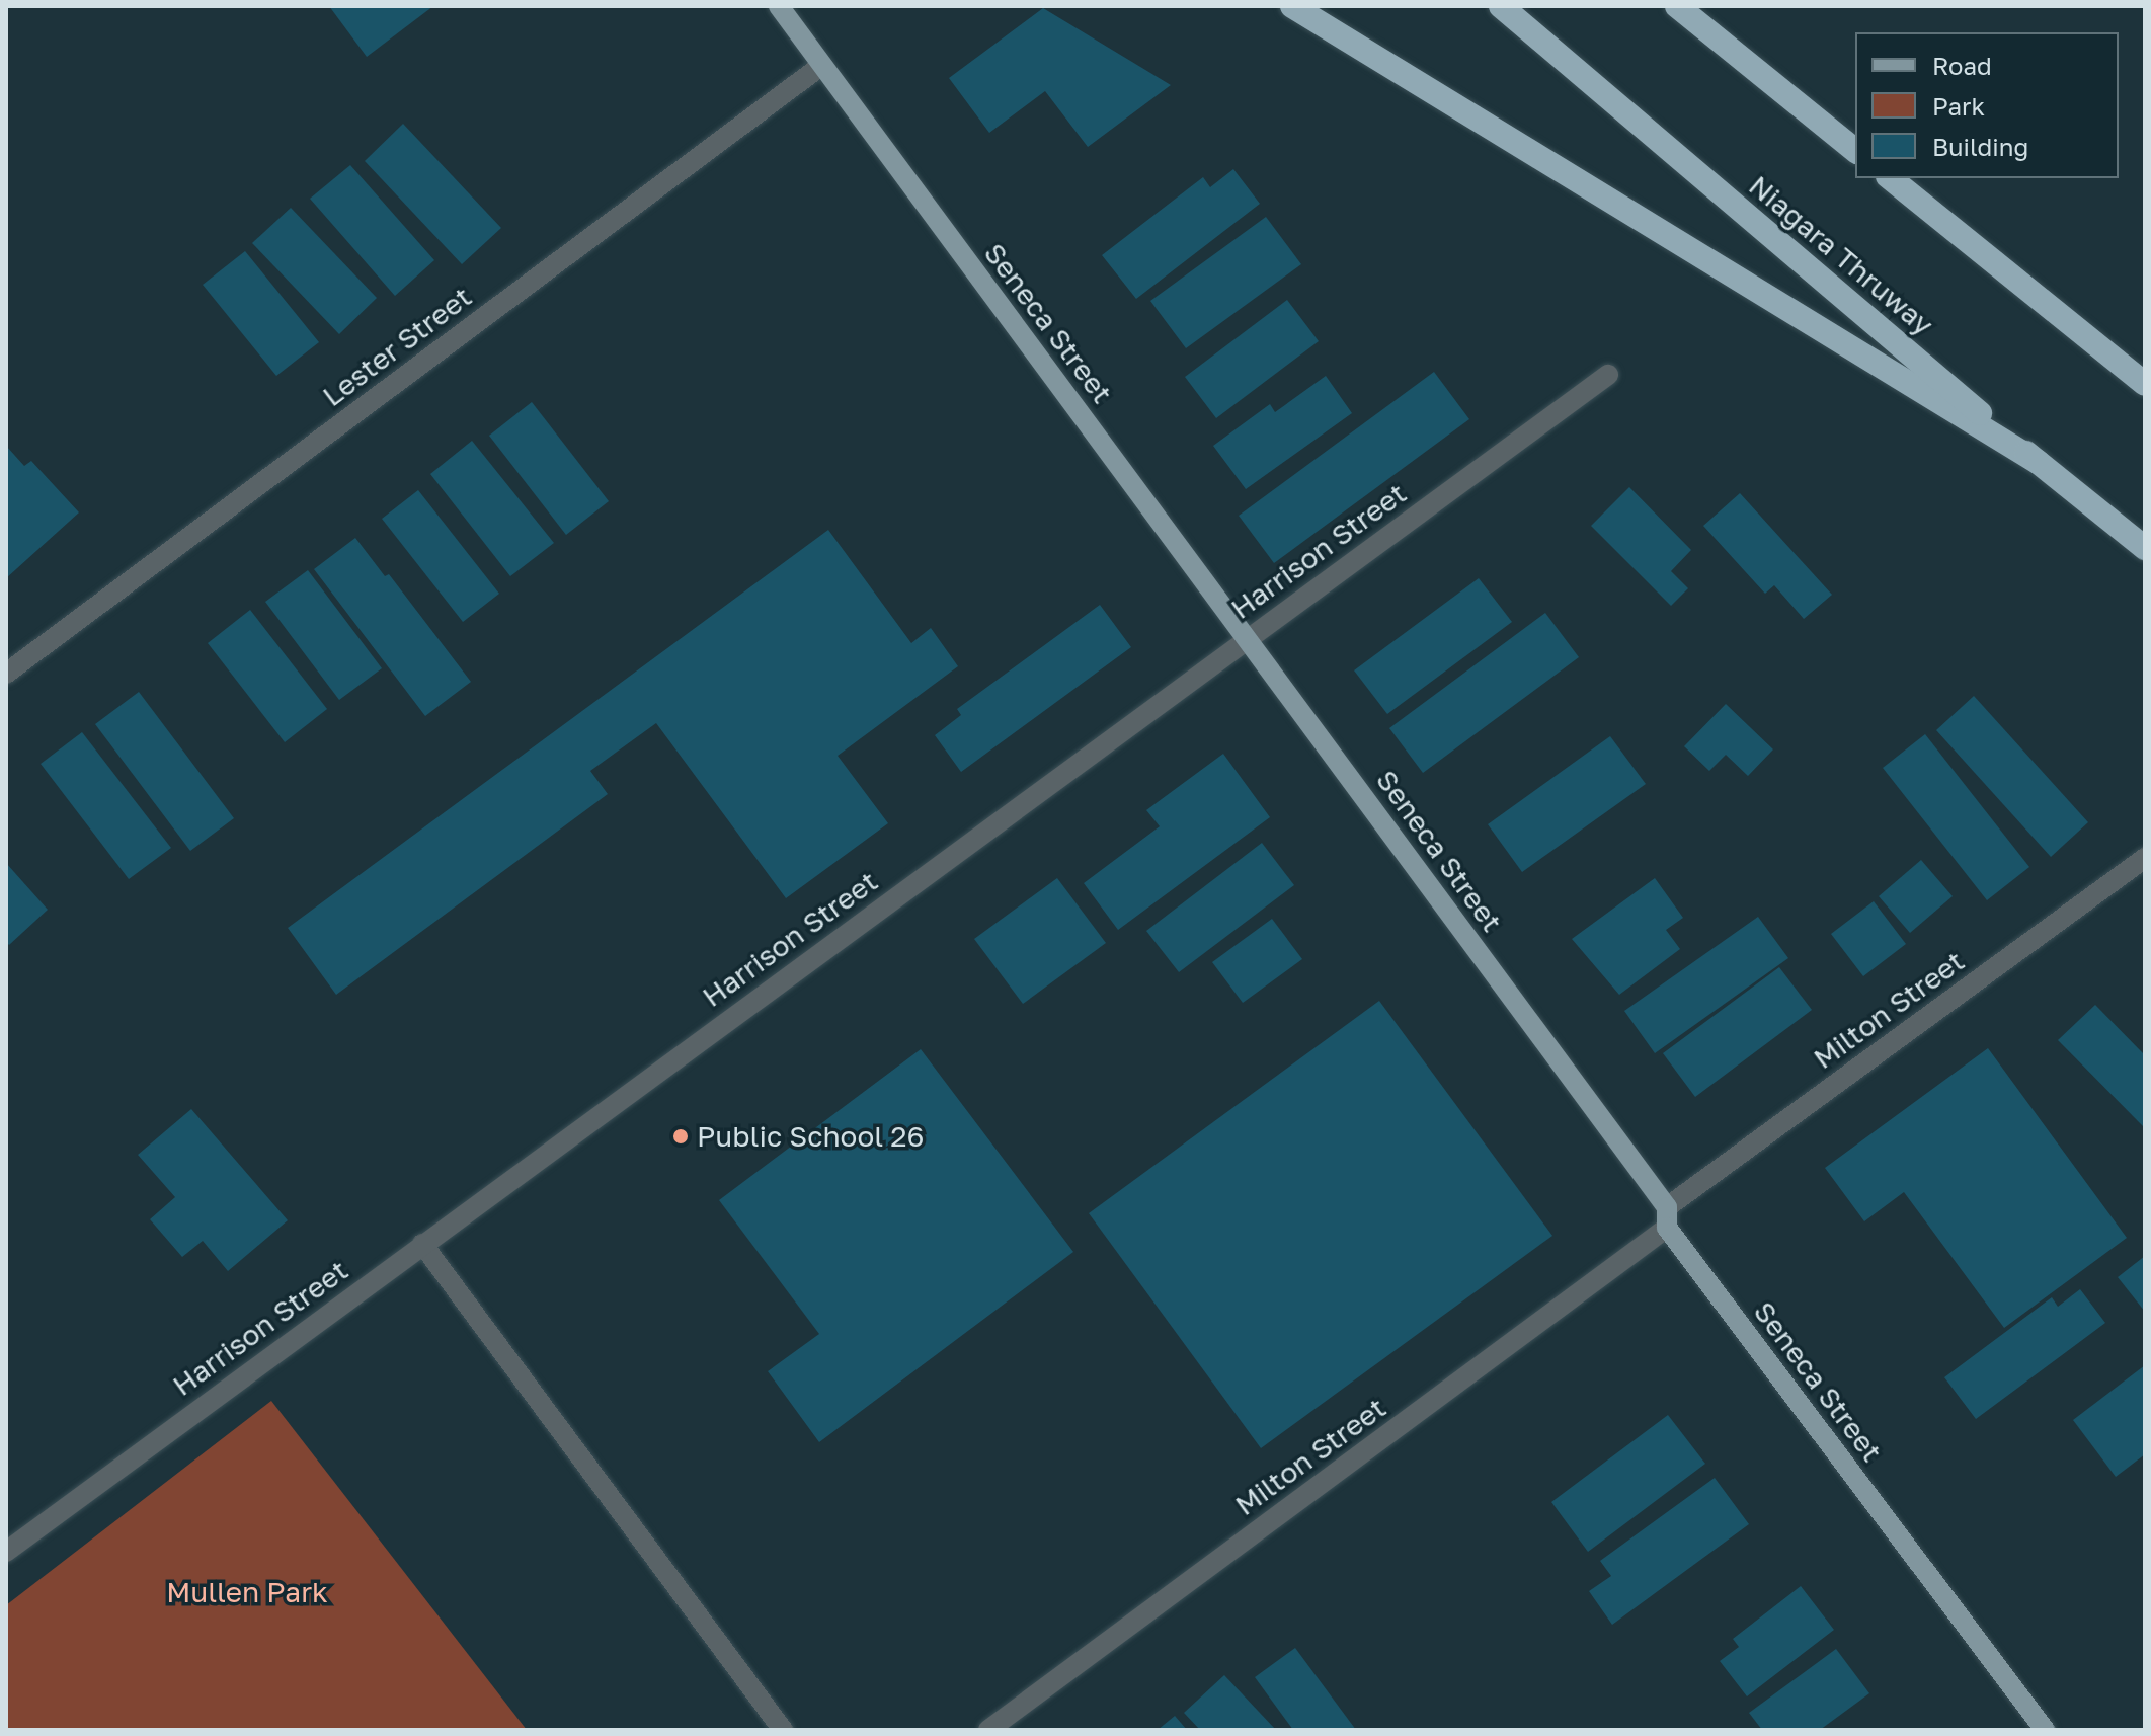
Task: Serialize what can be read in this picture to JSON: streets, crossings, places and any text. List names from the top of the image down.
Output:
{
  "streets": {
    "highway": ["Niagara Thruway"],
    "main road": ["Seneca Street"],
    "street": ["Lester Street", "Harrison Street", "Milton Street"]
  },
  "crossings": [
    ["Seneca Street", "Lester Street"],
    ["Seneca Street", "Harrison Street"],
    ["Seneca Street", "Milton Street"]
  ],
  "parks": ["Mullen Park"],
  "places": ["Public School 26"],
  "legend": ["Road", "Park", "Building"]
}
